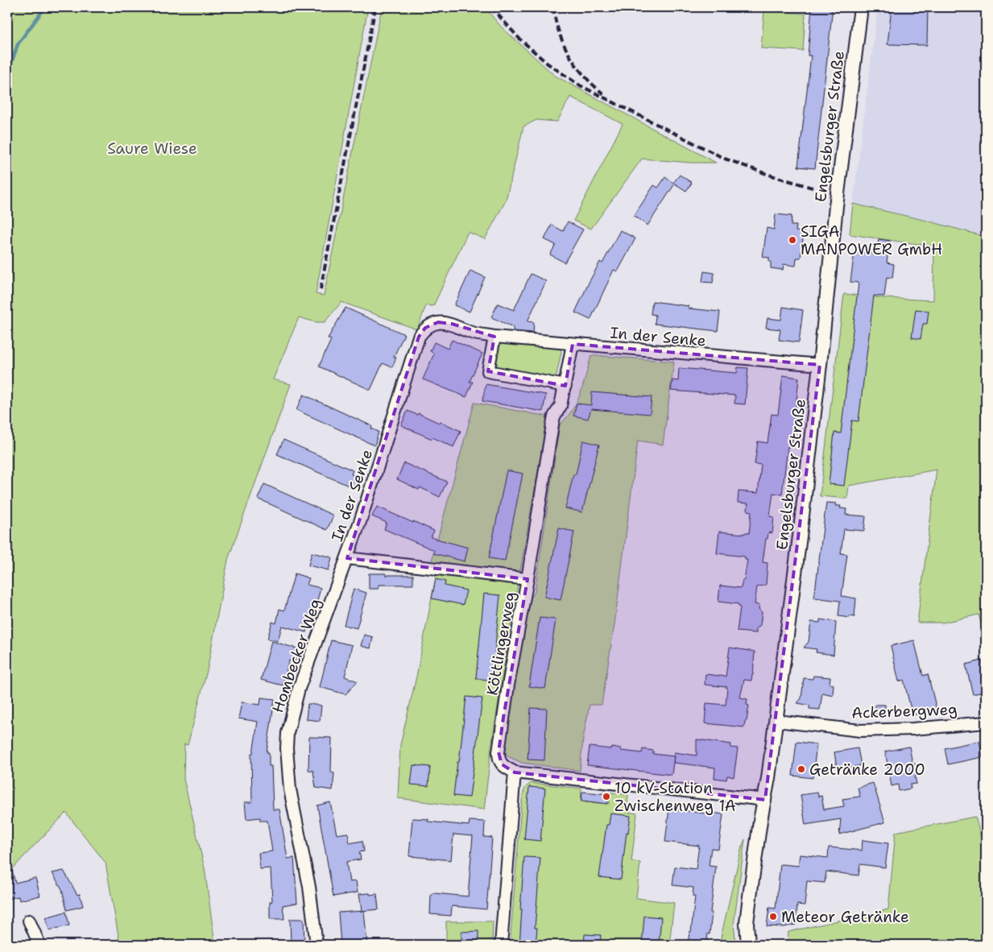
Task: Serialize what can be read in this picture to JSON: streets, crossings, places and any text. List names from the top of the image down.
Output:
{
  "streets": {
    "street": [
      "Engelsburger Straße",
      "In der Senke",
      "Köttlingerweg",
      "Hombecker Weg",
      "Ackerbergweg"
    ]
  },
  "crossings": [
    ["Engelsburger Straße", "In der Senke"],
    ["Engelsburger Straße", "Ackerbergweg"],
    ["In der Senke", "Köttlingerweg"],
    ["In der Senke", "Hombecker Weg"]
  ],
  "parks": ["Saure Wiese"],
  "places": [
    "SIGA MANPOWER GmbH",
    "Getränke 2000",
    "10 kV-Station Zwischenweg 1A",
    "Meteor Getränke"
  ]
}
